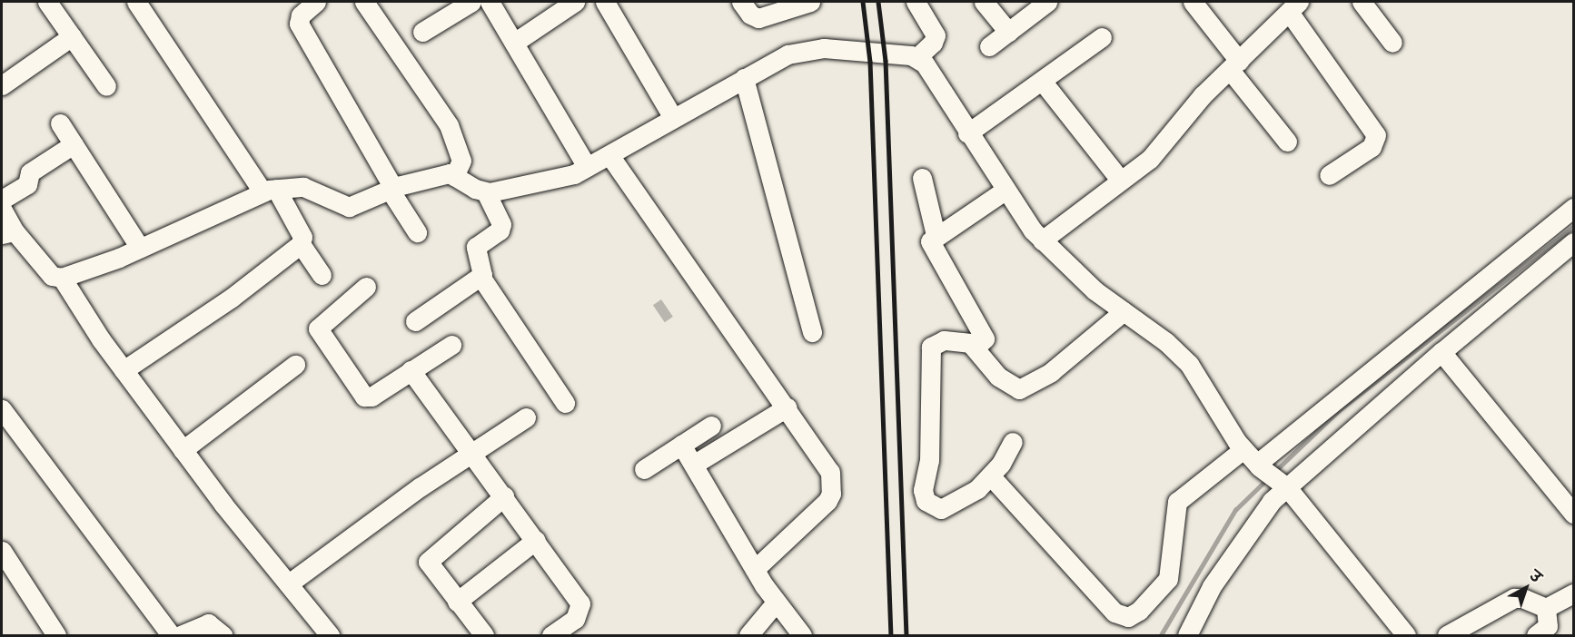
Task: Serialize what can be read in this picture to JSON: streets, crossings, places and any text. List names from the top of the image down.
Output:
{
  "north": "top right"
}
